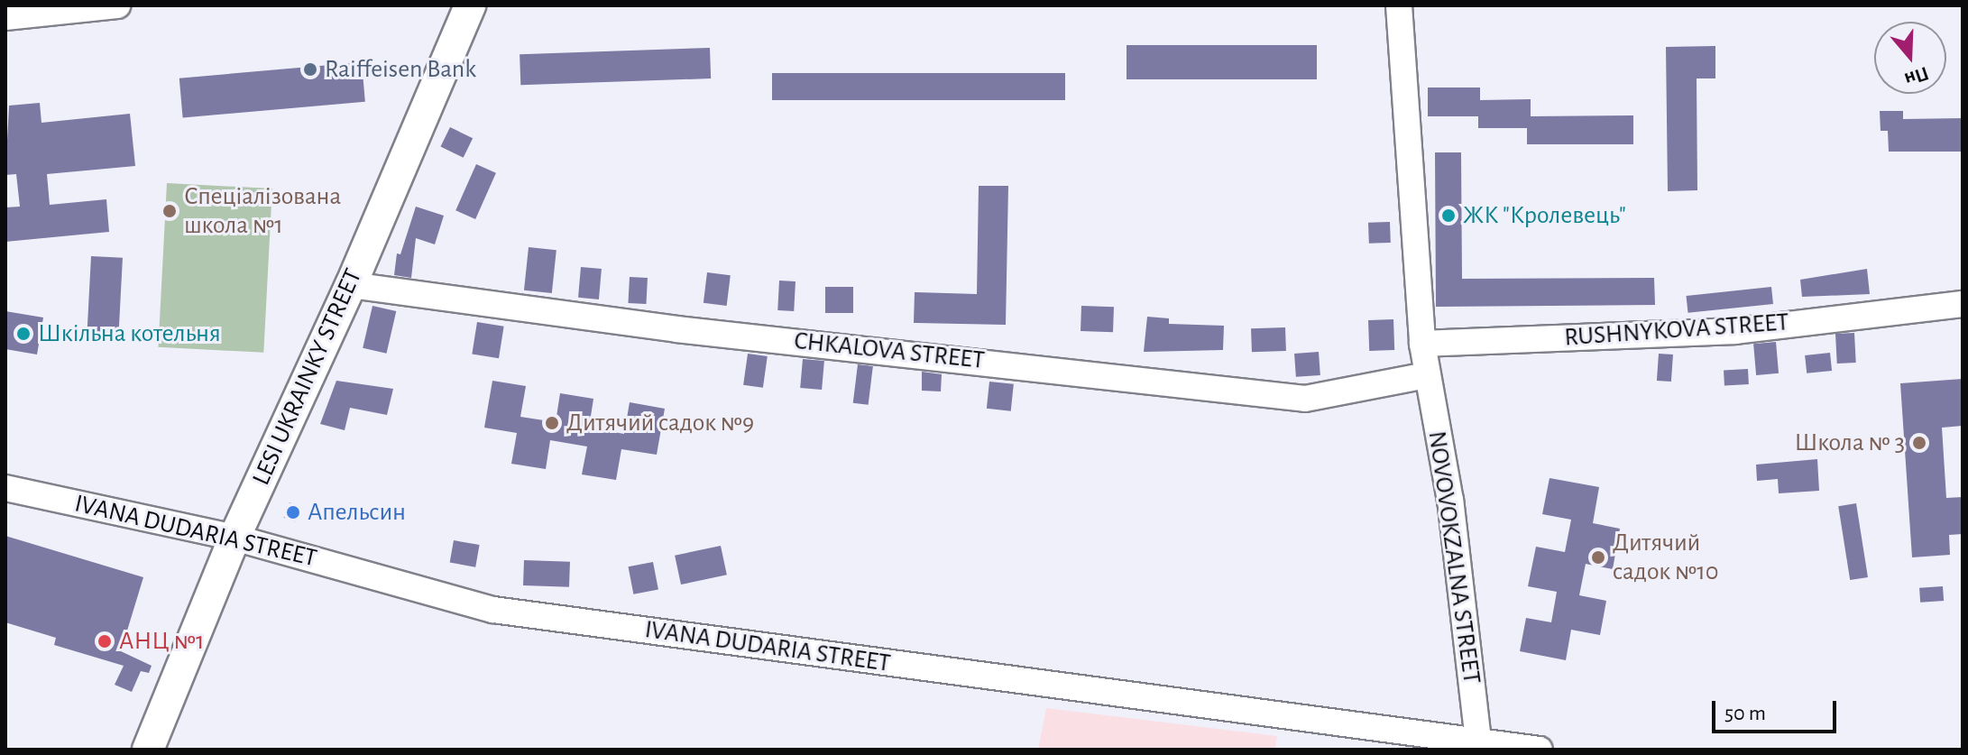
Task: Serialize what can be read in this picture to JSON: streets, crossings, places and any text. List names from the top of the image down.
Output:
{
  "streets": {
    "main road": ["LESI UKRAINKY STREET"],
    "street": [
      "RUSHNYKOVA STREET",
      "CHKALOVA STREET",
      "IVANA DUDARIA STREET",
      "NOVOVOKZALNA STREET"
    ]
  },
  "crossings": [
    ["CHKALOVA STREET", "LESI UKRAINKY STREET"],
    ["CHKALOVA STREET", "NOVOVOKZALNA STREET"],
    ["LESI UKRAINKY STREET", "IVANA DUDARIA STREET"],
    ["IVANA DUDARIA STREET", "NOVOVOKZALNA STREET"]
  ],
  "places": [
    "Raiffeisen Bank",
    "Спеціалізована школа №1",
    "ЖК \"Кролевець\"",
    "Шкільна котельня",
    "Дитячий садок №9",
    "Школа № 3",
    "Апельсин",
    "Дитячий садок №10",
    "АНЦ №1"
  ],
  "scale_bar": "50 m",
  "north": "bottom"
}
